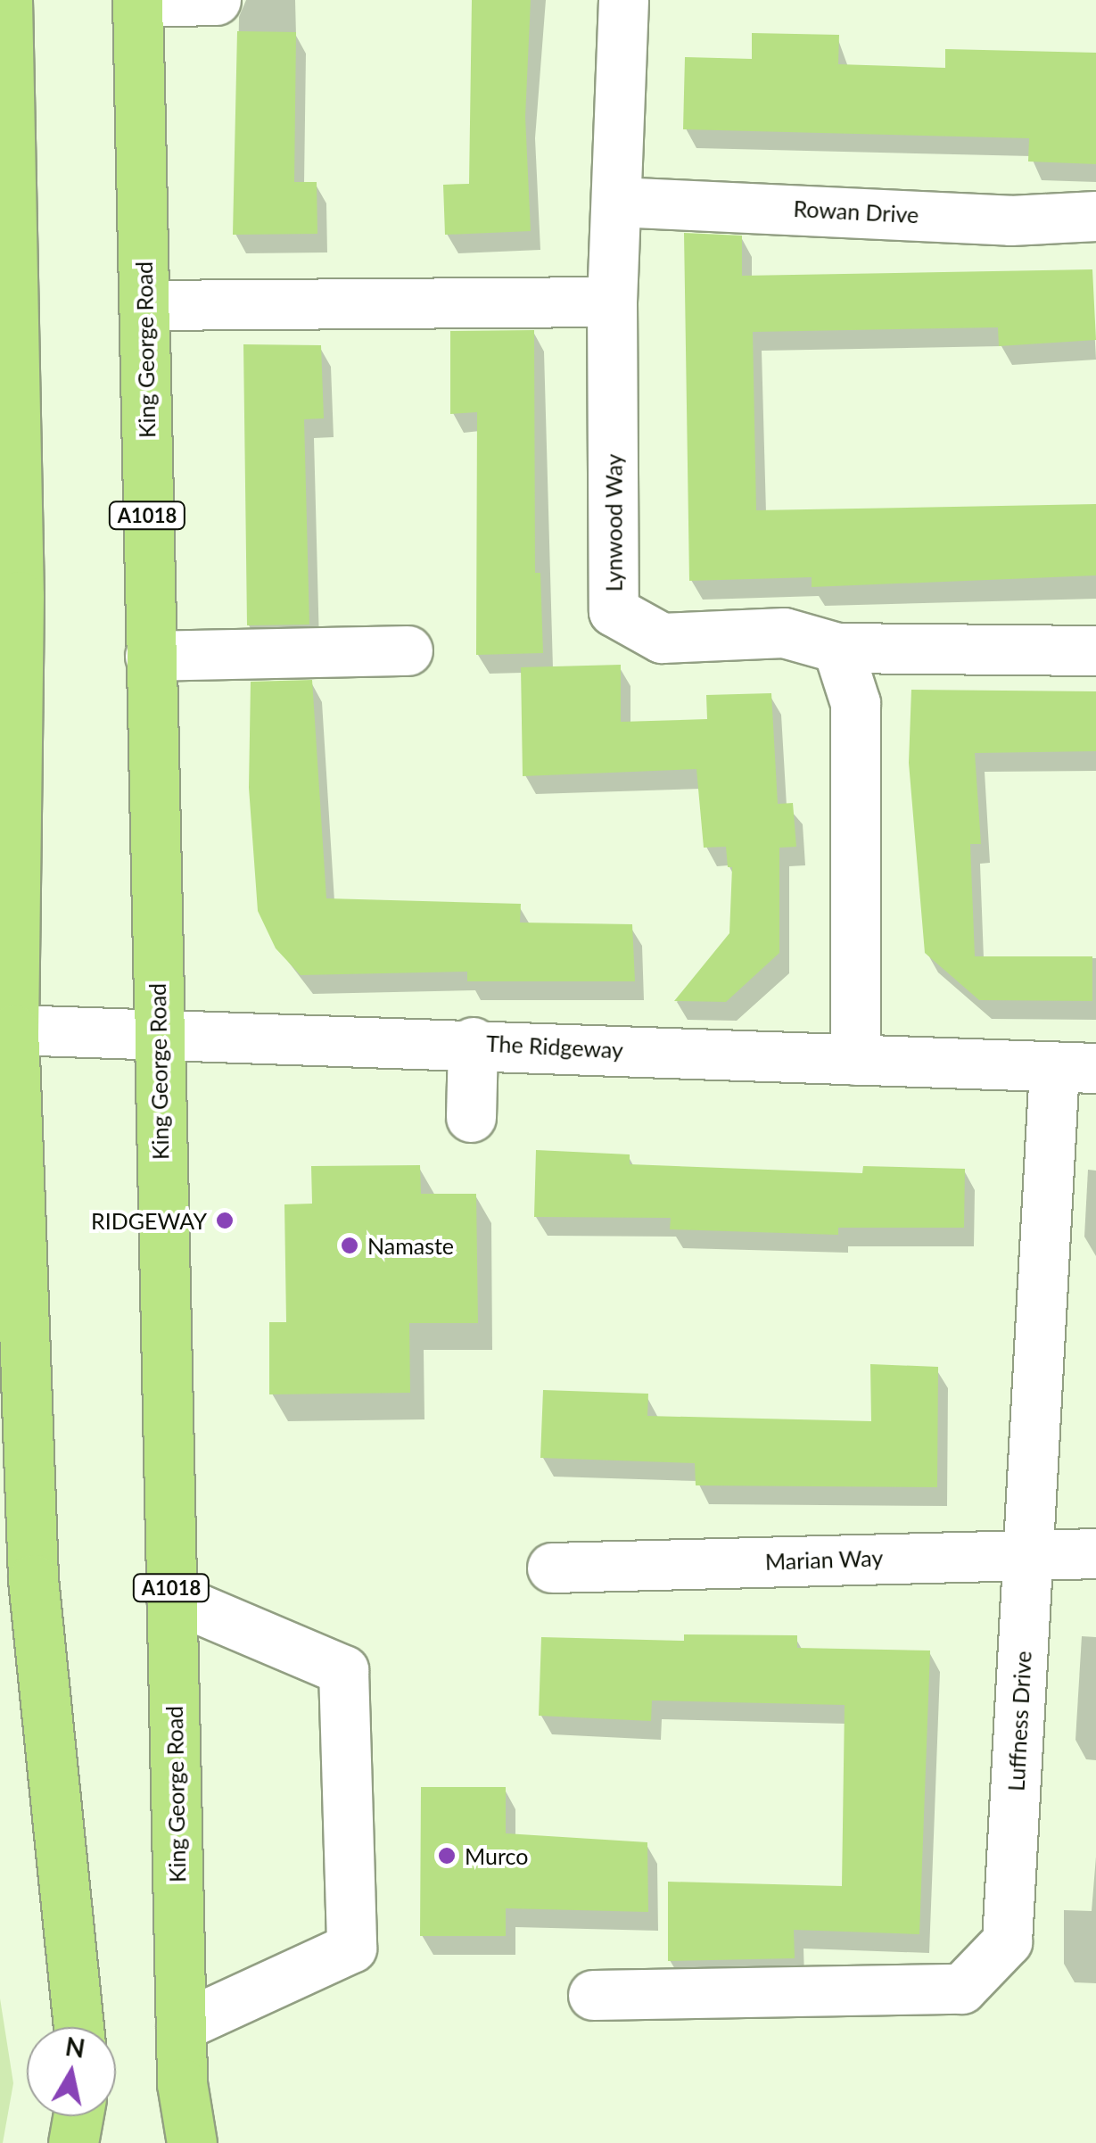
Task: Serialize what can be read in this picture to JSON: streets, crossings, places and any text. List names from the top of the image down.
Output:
{
  "streets": {
    "highway": ["King George Road", "A1018"],
    "street": [
      "Rowan Drive",
      "Lynwood Way",
      "The Ridgeway",
      "Marian Way",
      "Luffness Drive"
    ]
  },
  "crossings": [
    ["Rowan Drive", "Lynwood Way"],
    ["King George Road", "The Ridgeway"],
    ["The Ridgeway", "Luffness Drive"],
    ["Marian Way", "Luffness Drive"]
  ],
  "places": ["RIDGEWAY", "Namaste", "Murco"],
  "north": "top"
}
